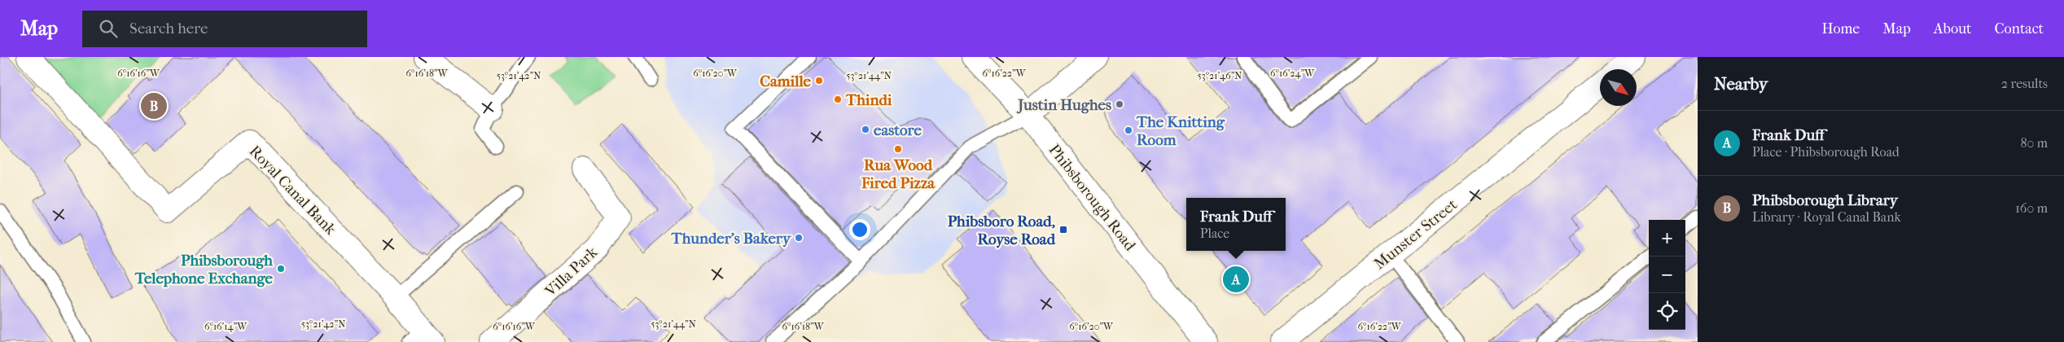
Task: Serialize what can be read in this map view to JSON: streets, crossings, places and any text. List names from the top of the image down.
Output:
{
  "streets": {
    "street": [
      "Royal Canal Bank",
      "Phibsborough Road",
      "Munster Street",
      "Villa Park"
    ]
  },
  "places": {
    "other": [
      "Camille",
      "Thindi",
      "Justin Hughes",
      "eastore",
      "The Knitting Room",
      "Rua Wood Fired Pizza",
      "Thunder's Bakery",
      "Phibsborough Telephone Exchange"
    ],
    "transit": ["Phibsboro Road, Royse Road"]
  },
  "north": "bottom right",
  "page": {
    "header": "Map",
    "search": "Search here",
    "nav": [
      "Home",
      "Map",
      "About",
      "Contact"
    ],
    "heading": ["Nearby", "2 results"],
    "pins": ["B", "A"],
    "list": [
      {
        "mark": "A",
        "name": "Frank Duff",
        "note": "Place · Phibsborough Road",
        "value": "80 m"
      },
      {
        "mark": "B",
        "name": "Phibsborough Library",
        "note": "Library · Royal Canal Bank",
        "value": "160 m"
      }
    ],
    "popup": ["Frank Duff", "Place"],
    "map_buttons": ["+", "−"]
  },
  "coordinates": [
    "6°16'16\"W",
    "6°16'18\"W",
    "6°16'20\"W",
    "6°16'22\"W",
    "6°16'24\"W",
    "53°21'42\"N",
    "53°21'44\"N",
    "53°21'46\"N",
    "6°16'14\"W"
  ]
}
